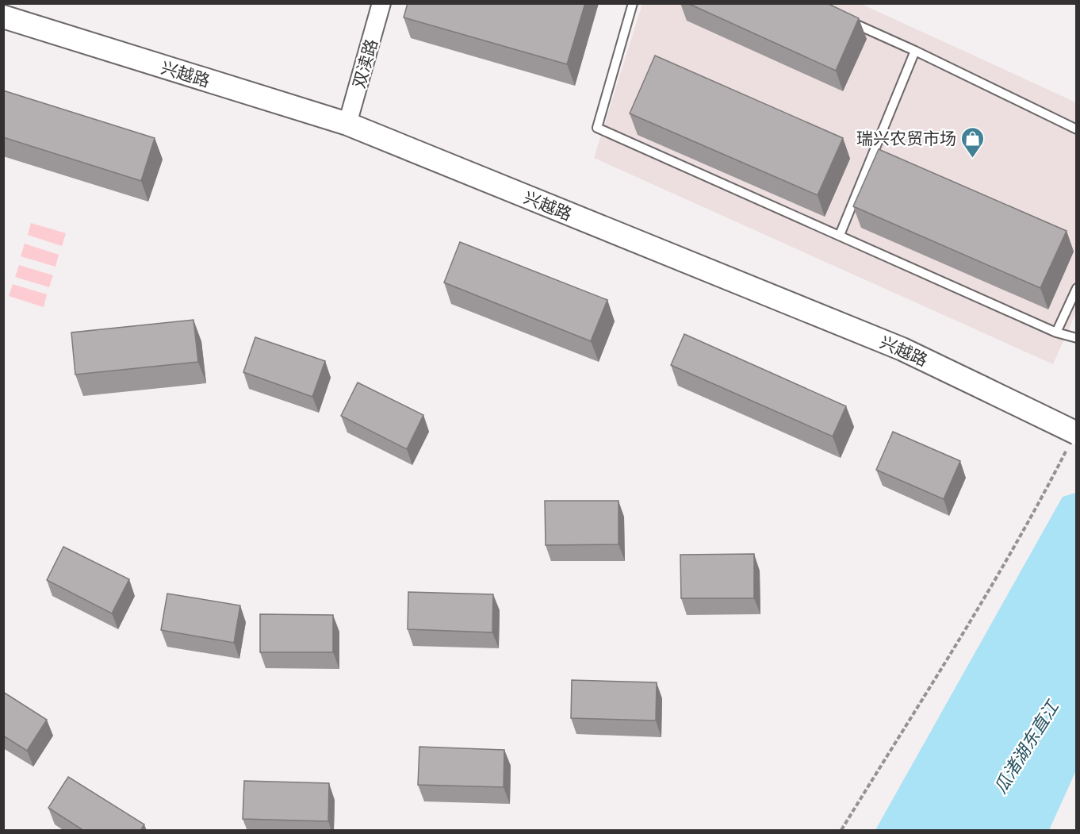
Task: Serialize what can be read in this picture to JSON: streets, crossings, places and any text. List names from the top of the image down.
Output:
{
  "streets": {
    "street": ["双渎路", "兴越路"]
  },
  "crossings": [
    ["双渎路", "兴越路"]
  ],
  "water": ["瓜渚湖东直江"],
  "places": {
    "shop": ["瑞兴农贸市场"]
  }
}
